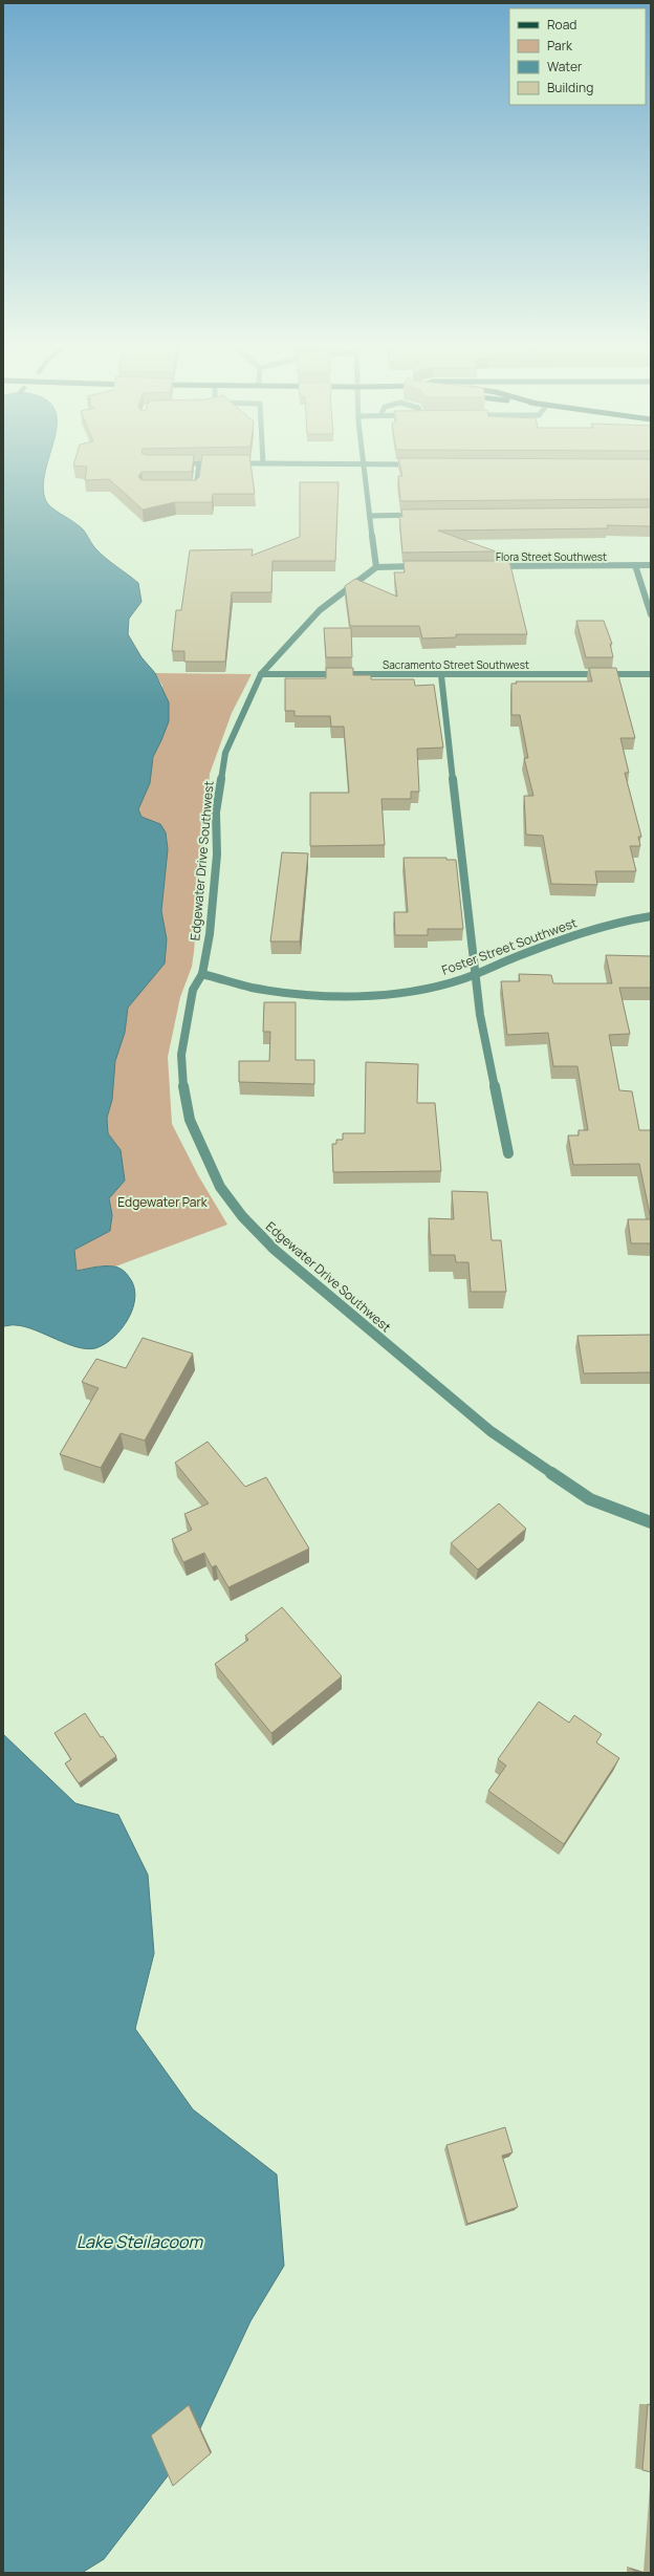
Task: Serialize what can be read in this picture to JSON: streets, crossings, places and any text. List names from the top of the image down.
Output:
{
  "streets": {
    "street": [
      "Flora Street Southwest",
      "Sacramento Street Southwest",
      "Edgewater Drive Southwest",
      "Foster Street Southwest"
    ]
  },
  "crossings": [
    ["Sacramento Street Southwest", "Edgewater Drive Southwest"],
    ["Edgewater Drive Southwest", "Foster Street Southwest"]
  ],
  "water": ["Lake Steilacoom"],
  "parks": ["Edgewater Park"],
  "legend": [
    "Road",
    "Park",
    "Water",
    "Building"
  ]
}
